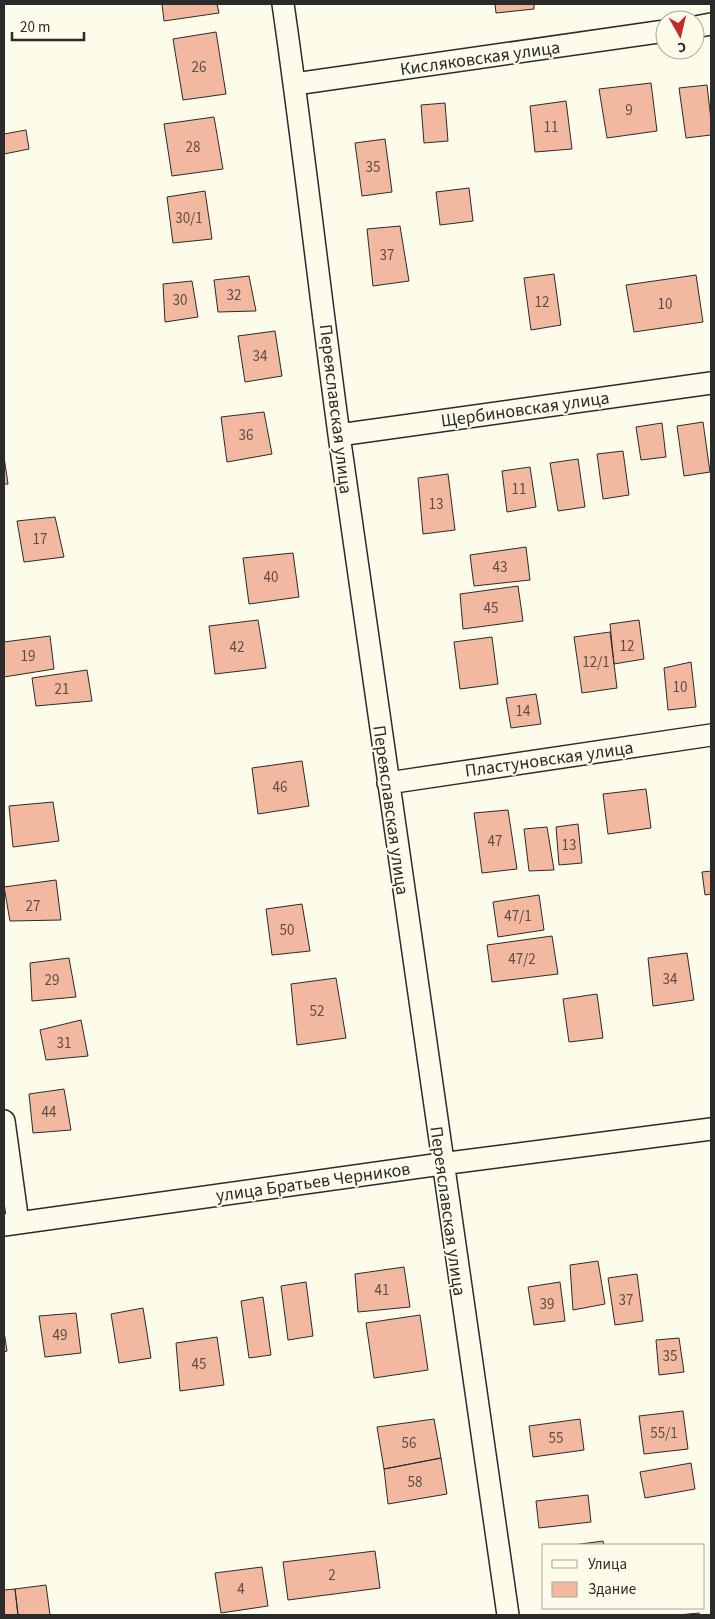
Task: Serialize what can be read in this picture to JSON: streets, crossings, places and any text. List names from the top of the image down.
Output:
{
  "streets": {
    "street": [
      "Кисляковская улица",
      "Переяславская улица",
      "Щербиновская улица",
      "Пластуновская улица",
      "улица Братьев Черников"
    ]
  },
  "crossings": [
    ["Кисляковская улица", "Переяславская улица"],
    ["Переяславская улица", "Щербиновская улица"],
    ["Переяславская улица", "Пластуновская улица"],
    ["Переяславская улица", "улица Братьев Черников"]
  ],
  "house_numbers": [
    "26",
    "9",
    "11",
    "28",
    "35",
    "30/1",
    "37",
    "32",
    "30",
    "12",
    "10",
    "34",
    "36",
    "11",
    "13",
    "17",
    "43",
    "40",
    "45",
    "12",
    "42",
    "19",
    "12/1",
    "10",
    "21",
    "14",
    "46",
    "47",
    "13",
    "27",
    "47/1",
    "50",
    "47/2",
    "34",
    "29",
    "52",
    "31",
    "44",
    "41",
    "37",
    "39",
    "49",
    "35",
    "45",
    "55/1",
    "55",
    "56",
    "58",
    "2",
    "4"
  ],
  "legend": ["Улица", "Здание"],
  "scale_bar": "20 m",
  "north": "bottom"
}
